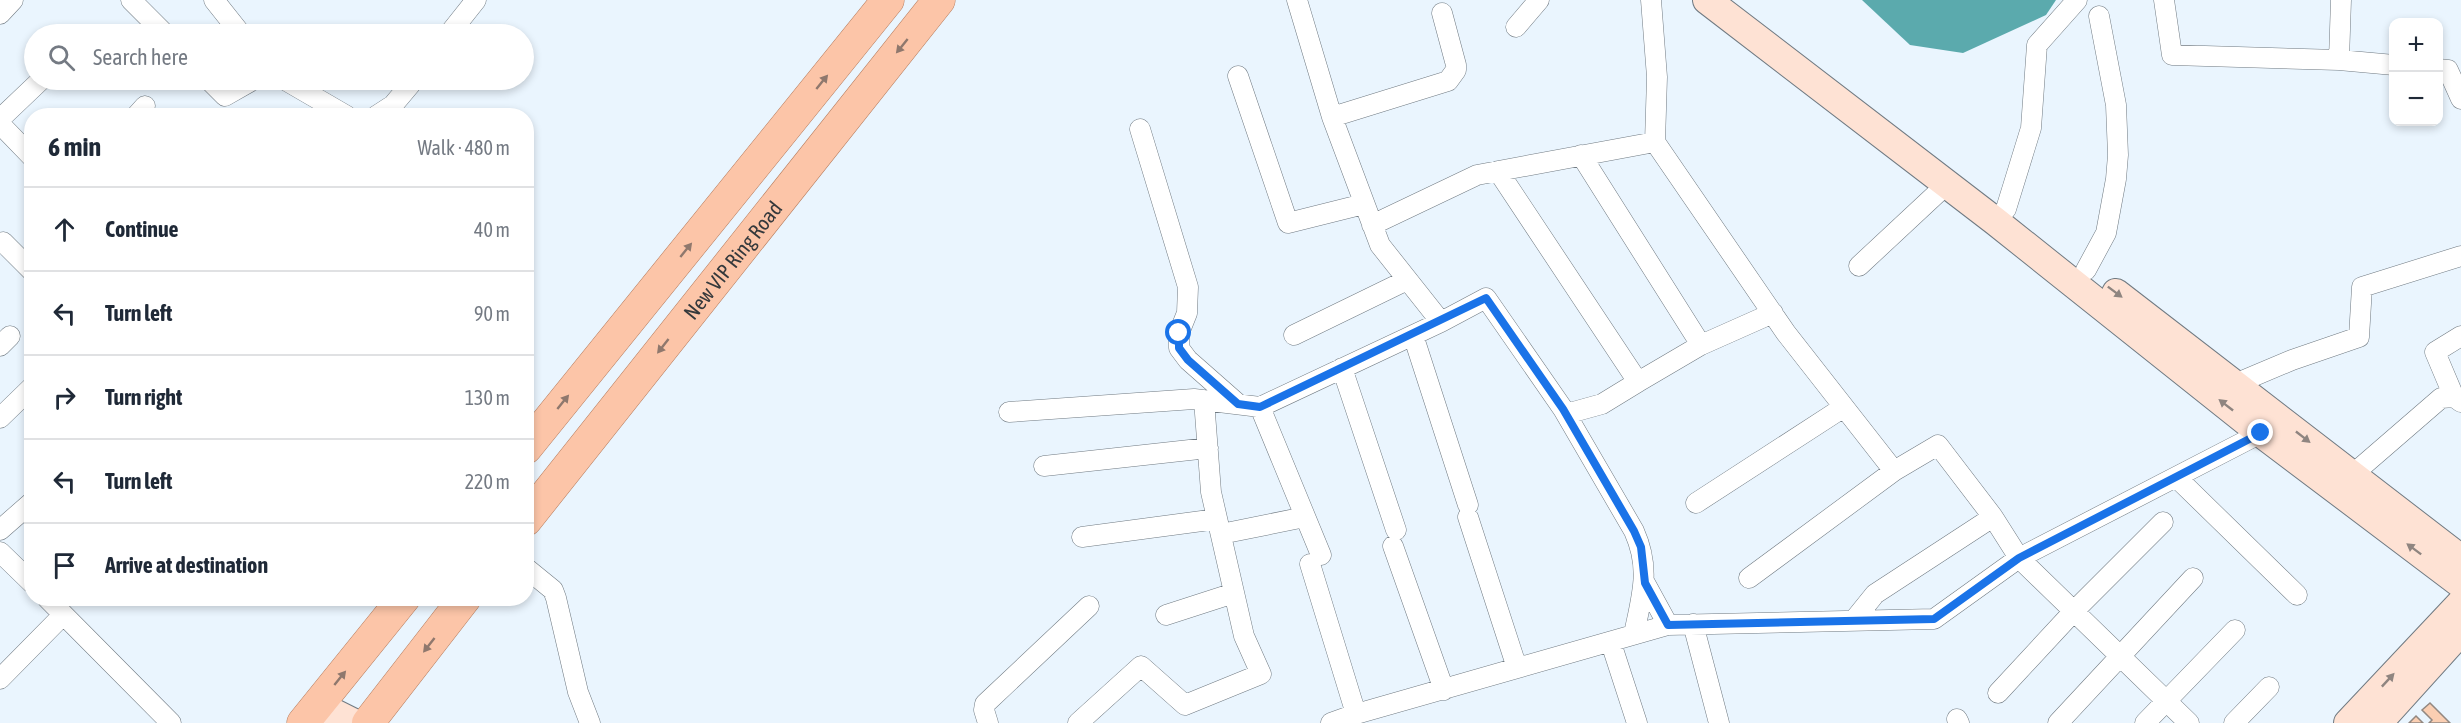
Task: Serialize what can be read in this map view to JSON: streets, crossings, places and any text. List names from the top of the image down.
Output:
{
  "streets": {
    "main road": ["New VIP Ring Road"]
  },
  "page": {
    "map_buttons": ["+", "−"],
    "search": "Search here",
    "heading": ["6 min", "Walk · 480 m"],
    "list": [
      ["Continue", "40 m"],
      ["Turn left", "90 m"],
      ["Turn right", "130 m"],
      ["Turn left", "220 m"],
      "Arrive at destination"
    ]
  }
}
